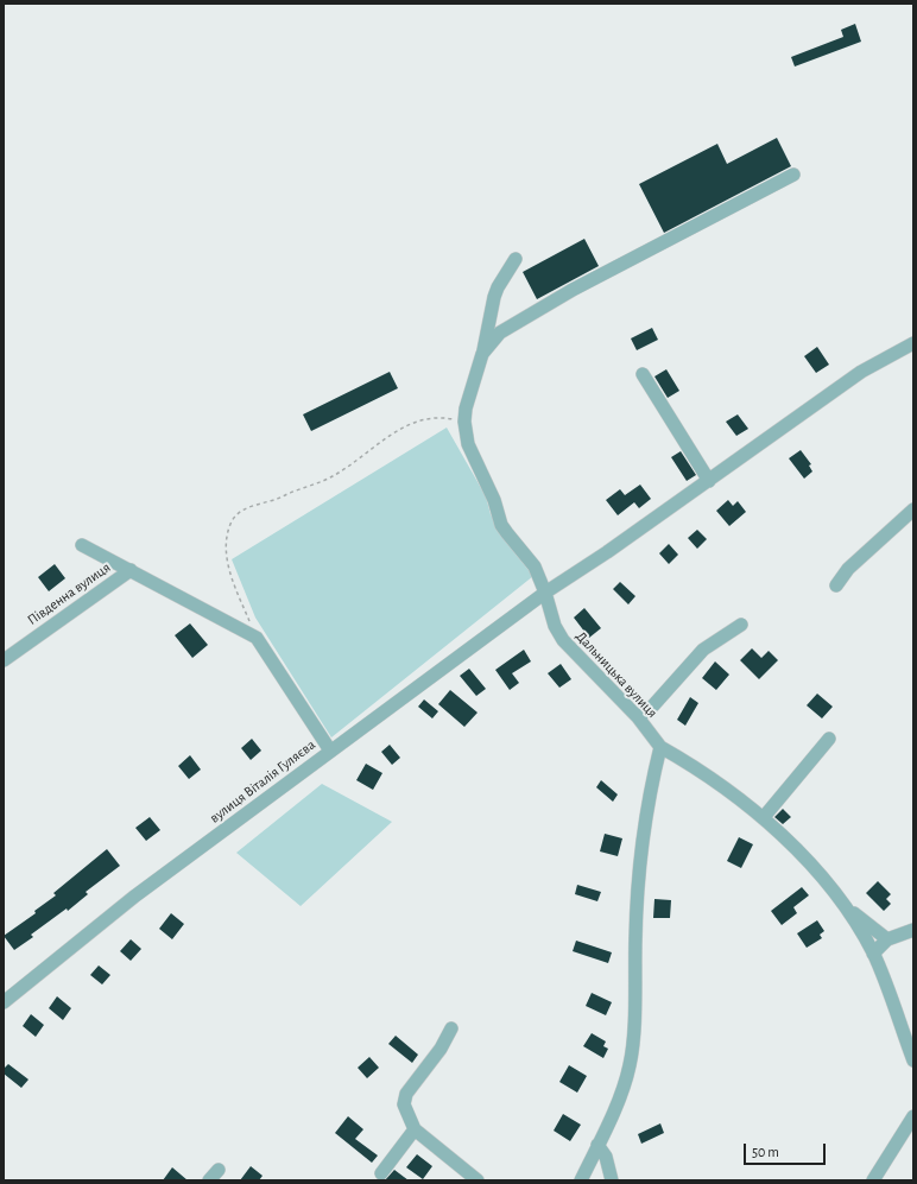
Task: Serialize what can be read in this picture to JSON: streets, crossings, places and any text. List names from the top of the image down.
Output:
{
  "streets": {
    "street": ["Південна вулиця", "Дальницька вулиця", "вулиця Віталія Гуляєва"]
  },
  "crossings": [
    ["Дальницька вулиця", "вулиця Віталія Гуляєва"]
  ],
  "scale_bar": "50 m"
}
